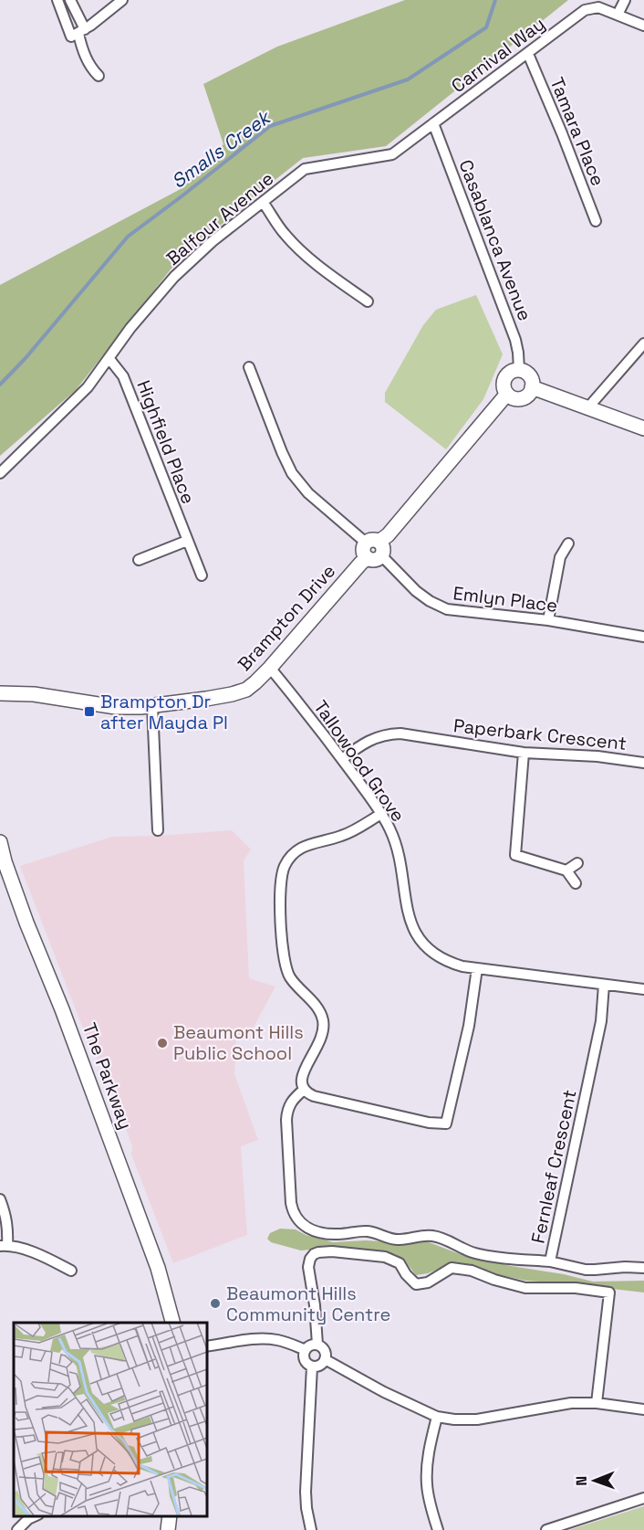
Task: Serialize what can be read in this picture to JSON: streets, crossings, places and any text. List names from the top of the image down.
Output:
{
  "streets": {
    "street": [
      "Carnival Way",
      "Tamara Place",
      "Balfour Avenue",
      "Casablanca Avenue",
      "Highfield Place",
      "Emlyn Place",
      "Brampton Drive",
      "Paperbark Crescent",
      "Tallowood Grove",
      "The Parkway",
      "Fernleaf Crescent"
    ]
  },
  "crossings": [
    ["Carnival Way", "Tamara Place"],
    ["Carnival Way", "Balfour Avenue"],
    ["Carnival Way", "Casablanca Avenue"],
    ["Balfour Avenue", "Casablanca Avenue"],
    ["Balfour Avenue", "Highfield Place"],
    ["Casablanca Avenue", "Brampton Drive"],
    ["Emlyn Place", "Brampton Drive"],
    ["Brampton Drive", "Tallowood Grove"],
    ["Paperbark Crescent", "Tallowood Grove"],
    ["Tallowood Grove", "Fernleaf Crescent"]
  ],
  "water": ["Smalls Creek"],
  "places": {
    "transit": ["Brampton Dr after Mayda Pl"],
    "other": ["Beaumont Hills Public School", "Beaumont Hills Community Centre"]
  },
  "north": "left"
}
